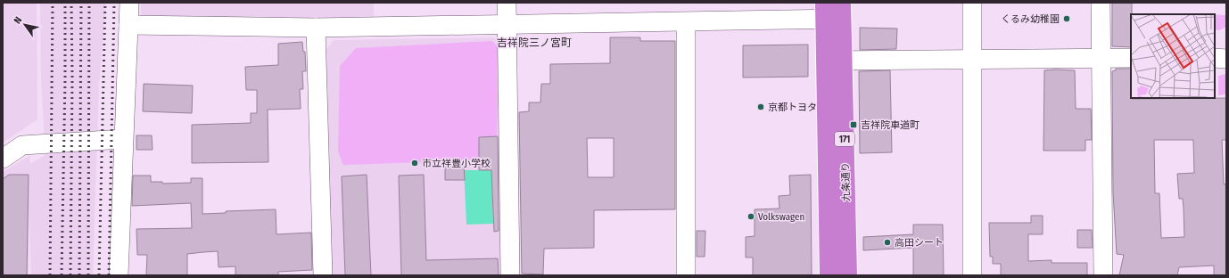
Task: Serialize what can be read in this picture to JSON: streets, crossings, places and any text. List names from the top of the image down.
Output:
{
  "streets": {
    "highway": ["171", "九条通り"]
  },
  "districts": ["吉祥院三ノ宮町"],
  "places": {
    "other": [
      "くるみ幼稚園",
      "京都トヨタ",
      "市立祥豊小学校",
      "Volkswagen",
      "高田シート"
    ],
    "transit": ["吉祥院車道町"]
  },
  "north": "top left"
}
